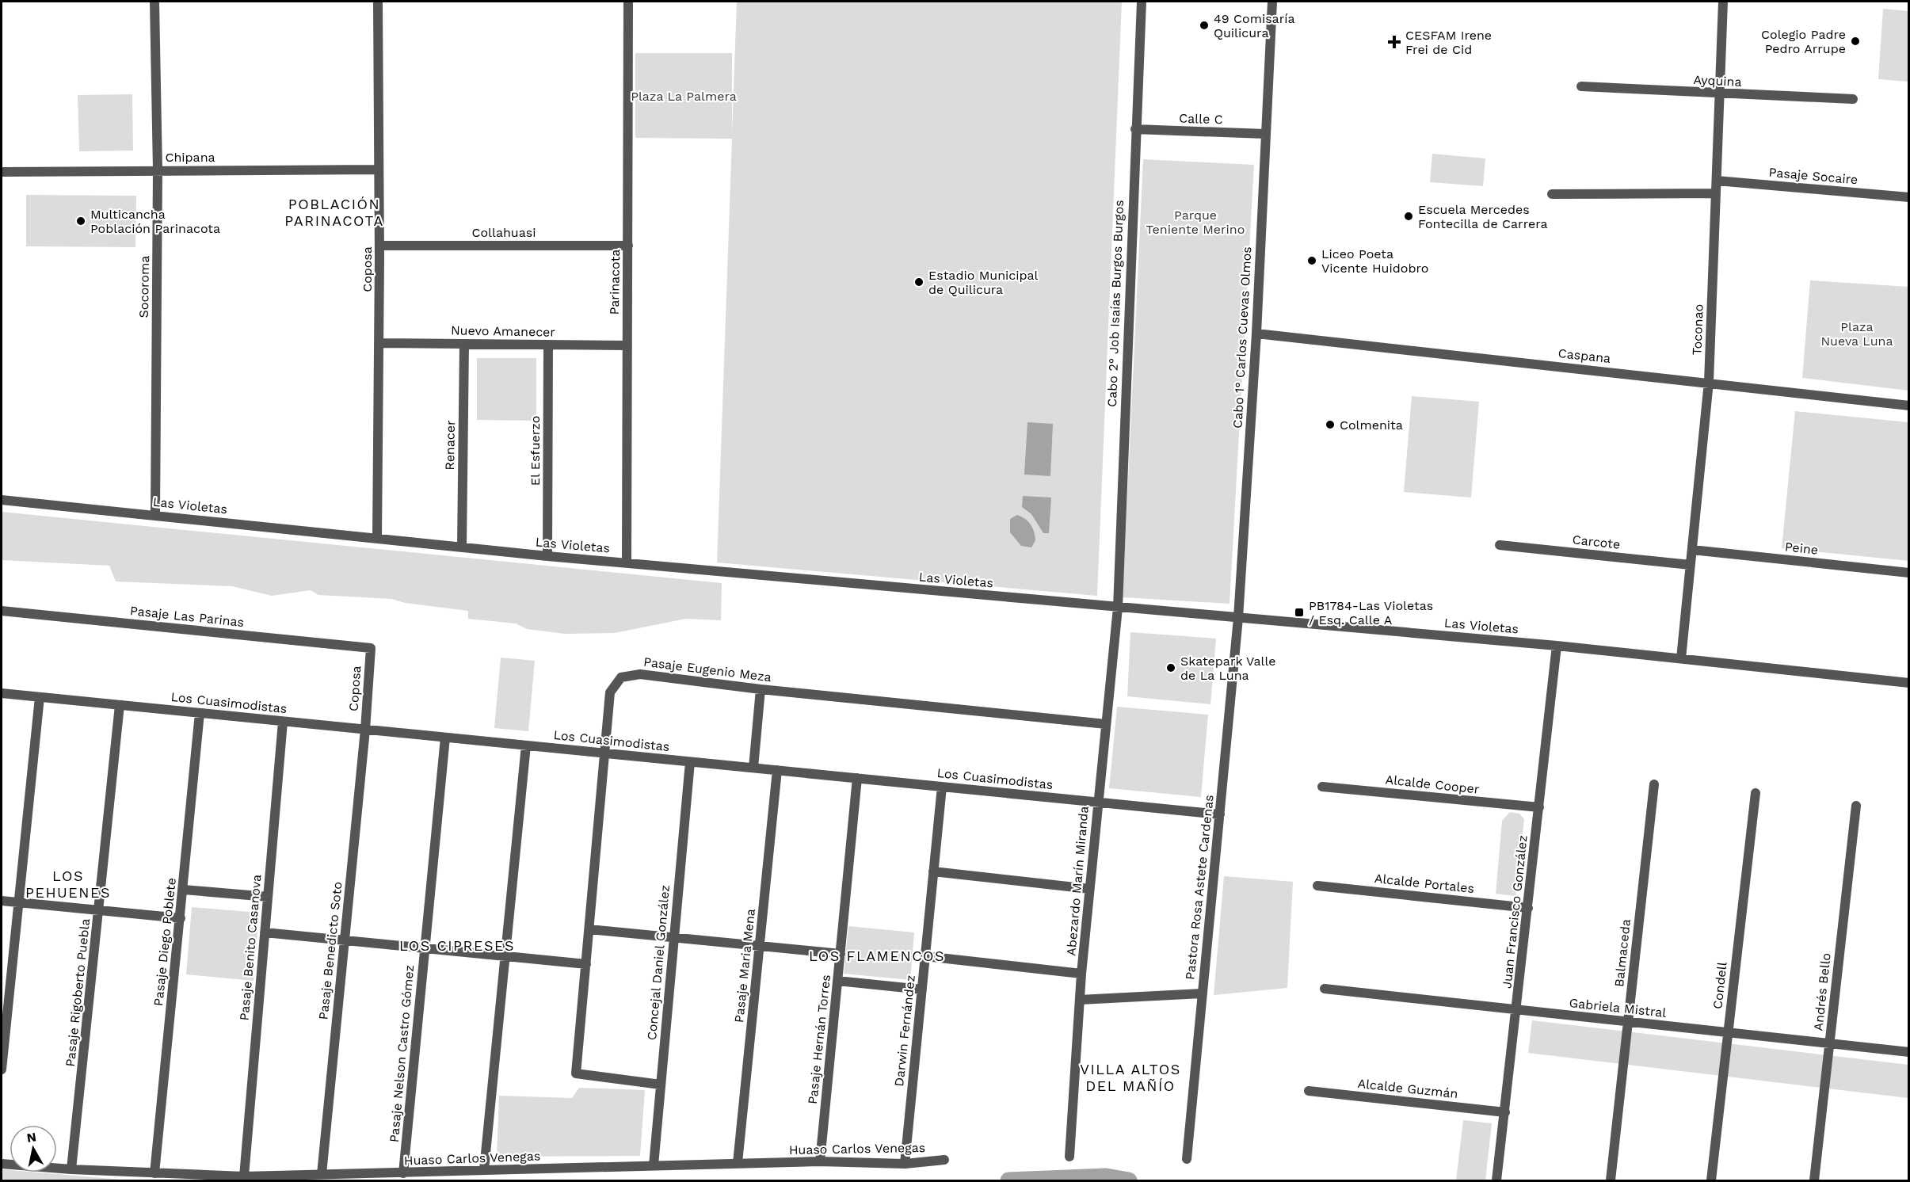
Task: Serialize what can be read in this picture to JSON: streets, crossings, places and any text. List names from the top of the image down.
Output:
{
  "streets": {
    "street": [
      "Ayquina",
      "Calle C",
      "Chipana",
      "Pasaje Socaire",
      "Collahuasi",
      "Coposa",
      "Parinacota",
      "Socoroma",
      "Cabo 2° Job Isaías Burgos Burgos",
      "Toconao",
      "Nuevo Amanecer",
      "Cabo 1° Carlos Cuevas Olmos",
      "Caspana",
      "Renacer",
      "El Esfuerzo",
      "Las Violetas",
      "Carcote",
      "Peine",
      "Pasaje Las Parinas",
      "Pasaje Eugenio Meza",
      "Los Cuasimodistas",
      "Alcalde Cooper",
      "Abezardo Marín Miranda",
      "Alcalde Portales",
      "Pastora Rosa Astete Cardenas",
      "Juan Francisco González",
      "Pasaje Diego Poblete",
      "Pasaje Benito Casanova",
      "Pasaje Benedicto Soto",
      "Balmaceda",
      "Concejal Daniel González",
      "Pasaje Maria Mena",
      "Condell",
      "Andrés Bello",
      "Pasaje Rigoberto Puebla",
      "Gabriela Mistral",
      "Darwin Fernández",
      "Pasaje Hernán Torres",
      "Pasaje Nelson Castro Gómez",
      "Alcalde Guzmán",
      "Huaso Carlos Venegas"
    ]
  },
  "crossings": [
    ["Ayquina", "Toconao"],
    ["Calle C", "Cabo 2° Job Isaías Burgos Burgos"],
    ["Calle C", "Cabo 1° Carlos Cuevas Olmos"],
    ["Chipana", "Coposa"],
    ["Chipana", "Socoroma"],
    ["Pasaje Socaire", "Toconao"],
    ["Collahuasi", "Coposa"],
    ["Collahuasi", "Parinacota"],
    ["Coposa", "Nuevo Amanecer"],
    ["Coposa", "Las Violetas"],
    ["Coposa", "Pasaje Las Parinas"],
    ["Coposa", "Los Cuasimodistas"],
    ["Coposa", "Pasaje Benedicto Soto"],
    ["Parinacota", "Nuevo Amanecer"],
    ["Parinacota", "Las Violetas"],
    ["Socoroma", "Las Violetas"],
    ["Cabo 2° Job Isaías Burgos Burgos", "Las Violetas"],
    ["Cabo 2° Job Isaías Burgos Burgos", "Abezardo Marín Miranda"],
    ["Toconao", "Caspana"],
    ["Toconao", "Las Violetas"],
    ["Toconao", "Carcote"],
    ["Toconao", "Peine"],
    ["Nuevo Amanecer", "Renacer"],
    ["Nuevo Amanecer", "El Esfuerzo"],
    ["Cabo 1° Carlos Cuevas Olmos", "Caspana"],
    ["Cabo 1° Carlos Cuevas Olmos", "Las Violetas"],
    ["Cabo 1° Carlos Cuevas Olmos", "Pastora Rosa Astete Cardenas"],
    ["Renacer", "Las Violetas"],
    ["El Esfuerzo", "Las Violetas"],
    ["Las Violetas", "Abezardo Marín Miranda"],
    ["Las Violetas", "Pastora Rosa Astete Cardenas"],
    ["Las Violetas", "Juan Francisco González"],
    ["Pasaje Eugenio Meza", "Los Cuasimodistas"],
    ["Pasaje Eugenio Meza", "Abezardo Marín Miranda"],
    ["Pasaje Eugenio Meza", "Concejal Daniel González"],
    ["Los Cuasimodistas", "Abezardo Marín Miranda"],
    ["Los Cuasimodistas", "Pastora Rosa Astete Cardenas"],
    ["Los Cuasimodistas", "Pasaje Diego Poblete"],
    ["Los Cuasimodistas", "Pasaje Benito Casanova"],
    ["Los Cuasimodistas", "Pasaje Benedicto Soto"],
    ["Los Cuasimodistas", "Concejal Daniel González"],
    ["Los Cuasimodistas", "Pasaje Maria Mena"],
    ["Los Cuasimodistas", "Pasaje Rigoberto Puebla"],
    ["Los Cuasimodistas", "Darwin Fernández"],
    ["Los Cuasimodistas", "Pasaje Hernán Torres"],
    ["Los Cuasimodistas", "Pasaje Nelson Castro Gómez"],
    ["Alcalde Cooper", "Juan Francisco González"],
    ["Alcalde Portales", "Juan Francisco González"],
    ["Juan Francisco González", "Gabriela Mistral"],
    ["Juan Francisco González", "Alcalde Guzmán"],
    ["Pasaje Diego Poblete", "Huaso Carlos Venegas"],
    ["Pasaje Benito Casanova", "Huaso Carlos Venegas"],
    ["Pasaje Benedicto Soto", "Huaso Carlos Venegas"],
    ["Balmaceda", "Gabriela Mistral"],
    ["Concejal Daniel González", "Huaso Carlos Venegas"],
    ["Pasaje Maria Mena", "Huaso Carlos Venegas"],
    ["Condell", "Gabriela Mistral"],
    ["Andrés Bello", "Gabriela Mistral"],
    ["Pasaje Rigoberto Puebla", "Huaso Carlos Venegas"],
    ["Darwin Fernández", "Huaso Carlos Venegas"],
    ["Pasaje Hernán Torres", "Huaso Carlos Venegas"],
    ["Pasaje Nelson Castro Gómez", "Huaso Carlos Venegas"]
  ],
  "districts": [
    "POBLACIÓN PARINACOTA",
    "LOS PEHUENES",
    "LOS CIPRESES",
    "LOS FLAMENCOS",
    "VILLA ALTOS DEL MAÑÍO"
  ],
  "parks": ["Plaza La Palmera", "Parque Teniente Merino", "Plaza Nueva Luna"],
  "places": {
    "other": [
      "49 Comisaría Quilicura",
      "Colegio Padre Pedro Arrupe",
      "Escuela Mercedes Fontecilla de Carrera",
      "Multicancha Población Parinacota",
      "Liceo Poeta Vicente Huidobro",
      "Estadio Municipal de Quilicura",
      "Colmenita",
      "Skatepark Valle de La Luna"
    ],
    "health": ["CESFAM Irene Frei de Cid"],
    "transit": ["PB1784-Las Violetas / Esq. Calle A"]
  },
  "north": "top"
}
